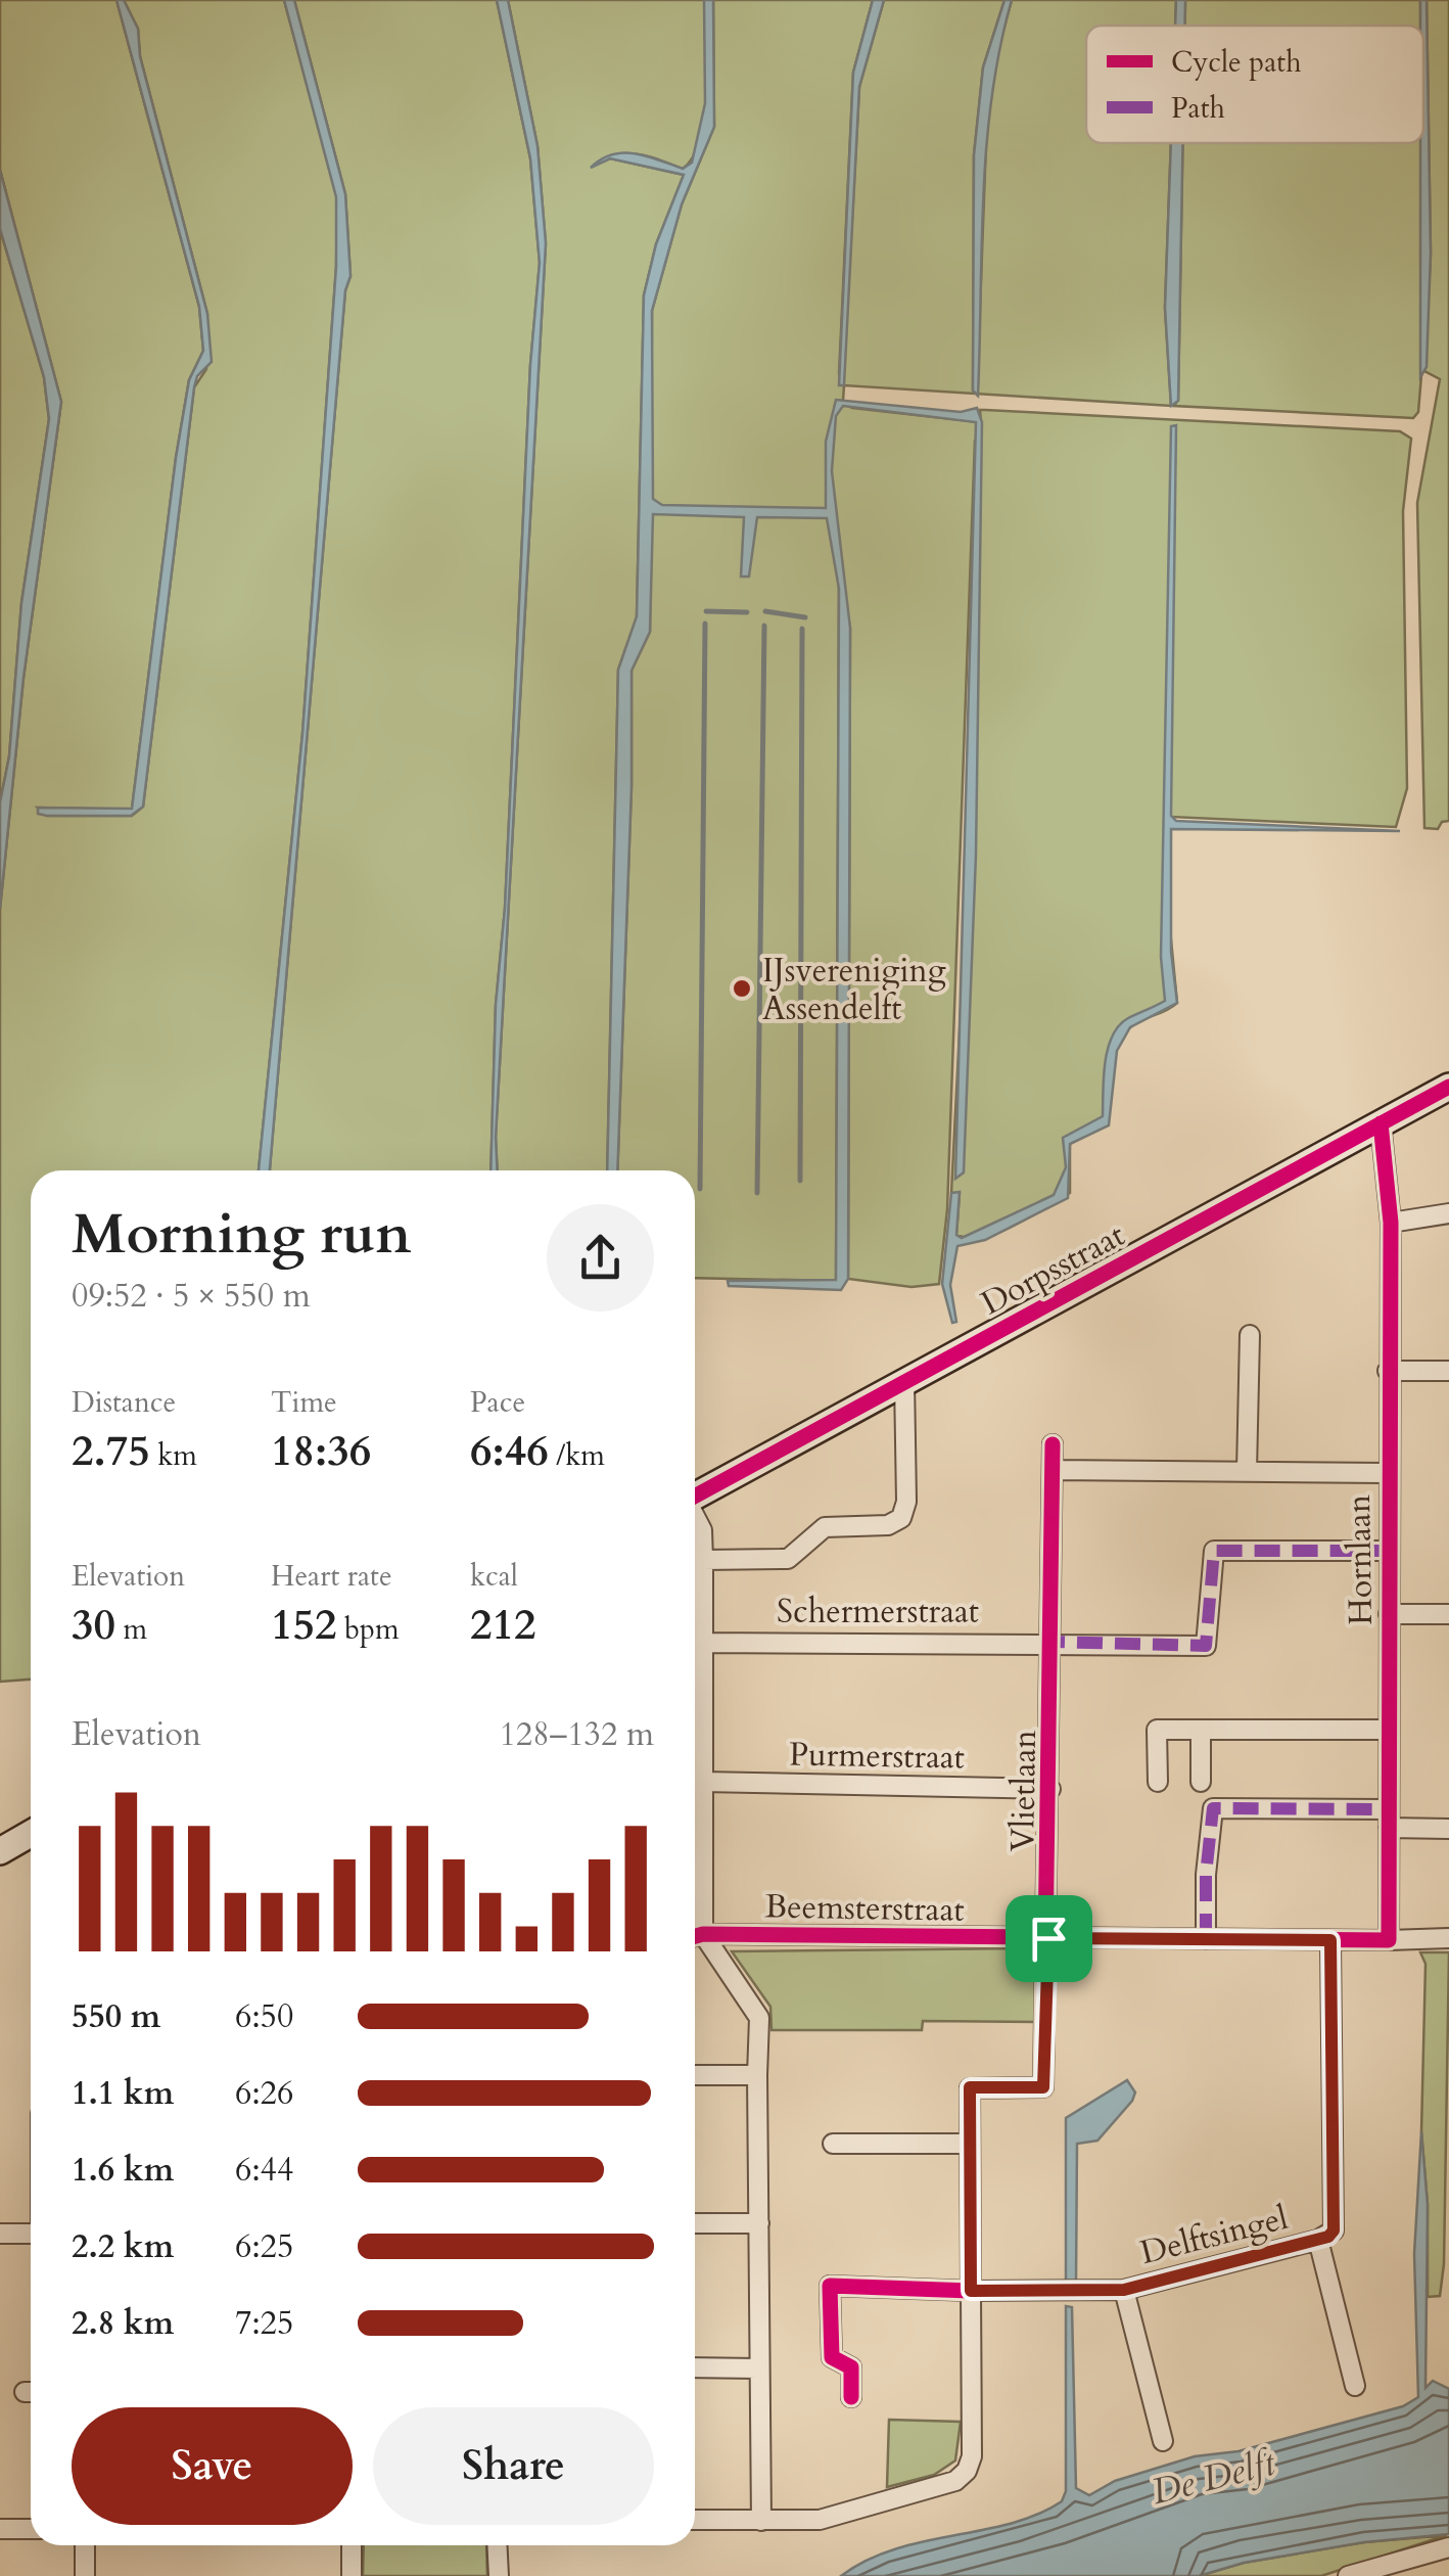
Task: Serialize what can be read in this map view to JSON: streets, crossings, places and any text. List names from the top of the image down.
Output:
{
  "streets": {
    "street": [
      "Dorpsstraat",
      "Hornlaan",
      "Schermerstraat",
      "Purmerstraat",
      "Vlietlaan",
      "Beemsterstraat",
      "Delftsingel"
    ]
  },
  "crossings": [
    ["Dorpsstraat", "Hornlaan"],
    ["Hornlaan", "Schermerstraat"],
    ["Schermerstraat", "Vlietlaan"],
    ["Purmerstraat", "Vlietlaan"],
    ["Vlietlaan", "Beemsterstraat"],
    ["Vlietlaan", "Delftsingel"]
  ],
  "water": ["De Delft"],
  "places": ["IJsvereniging Assendelft"],
  "legend": ["Cycle path", "Path"],
  "page": {
    "heading": ["Morning run", "09:52 · 5 × 550 m"],
    "stats": [
      ["Distance", "2.75 km"],
      ["Time", "18:36"],
      ["Pace", "6:46 /km"],
      ["Elevation", "30 m"],
      ["Heart rate", "152 bpm"],
      ["kcal", "212"]
    ],
    "chart": ["Elevation", "128–132 m"],
    "list": [
      {
        "name": "550 m",
        "note": "6:50"
      },
      {
        "name": "1.1 km",
        "note": "6:26"
      },
      {
        "name": "1.6 km",
        "note": "6:44"
      },
      {
        "name": "2.2 km",
        "note": "6:25"
      },
      {
        "name": "2.8 km",
        "note": "7:25"
      }
    ],
    "buttons": ["Save", "Share"]
  }
}
